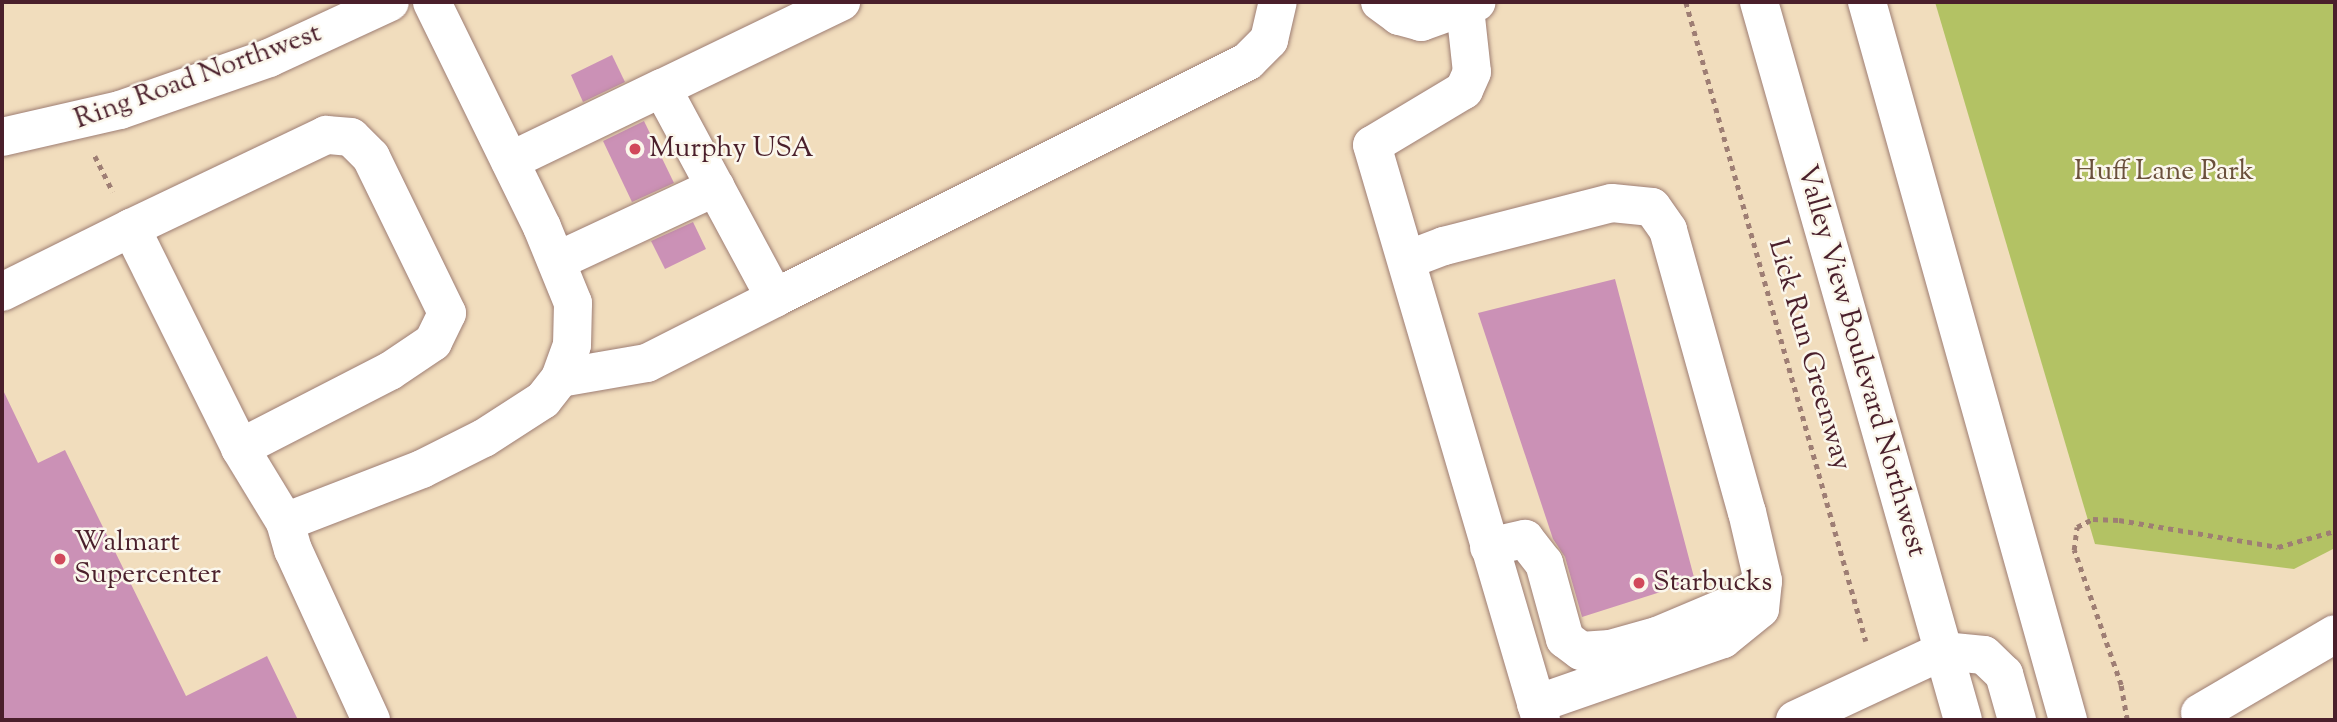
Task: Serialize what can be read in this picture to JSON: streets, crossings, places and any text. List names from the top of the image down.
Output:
{
  "streets": {
    "main road": ["Ring Road Northwest", "Valley View Boulevard Northwest"],
    "path": ["Lick Run Greenway"]
  },
  "parks": ["Huff Lane Park"],
  "places": ["Murphy USA", "Walmart Supercenter", "Starbucks"]
}
